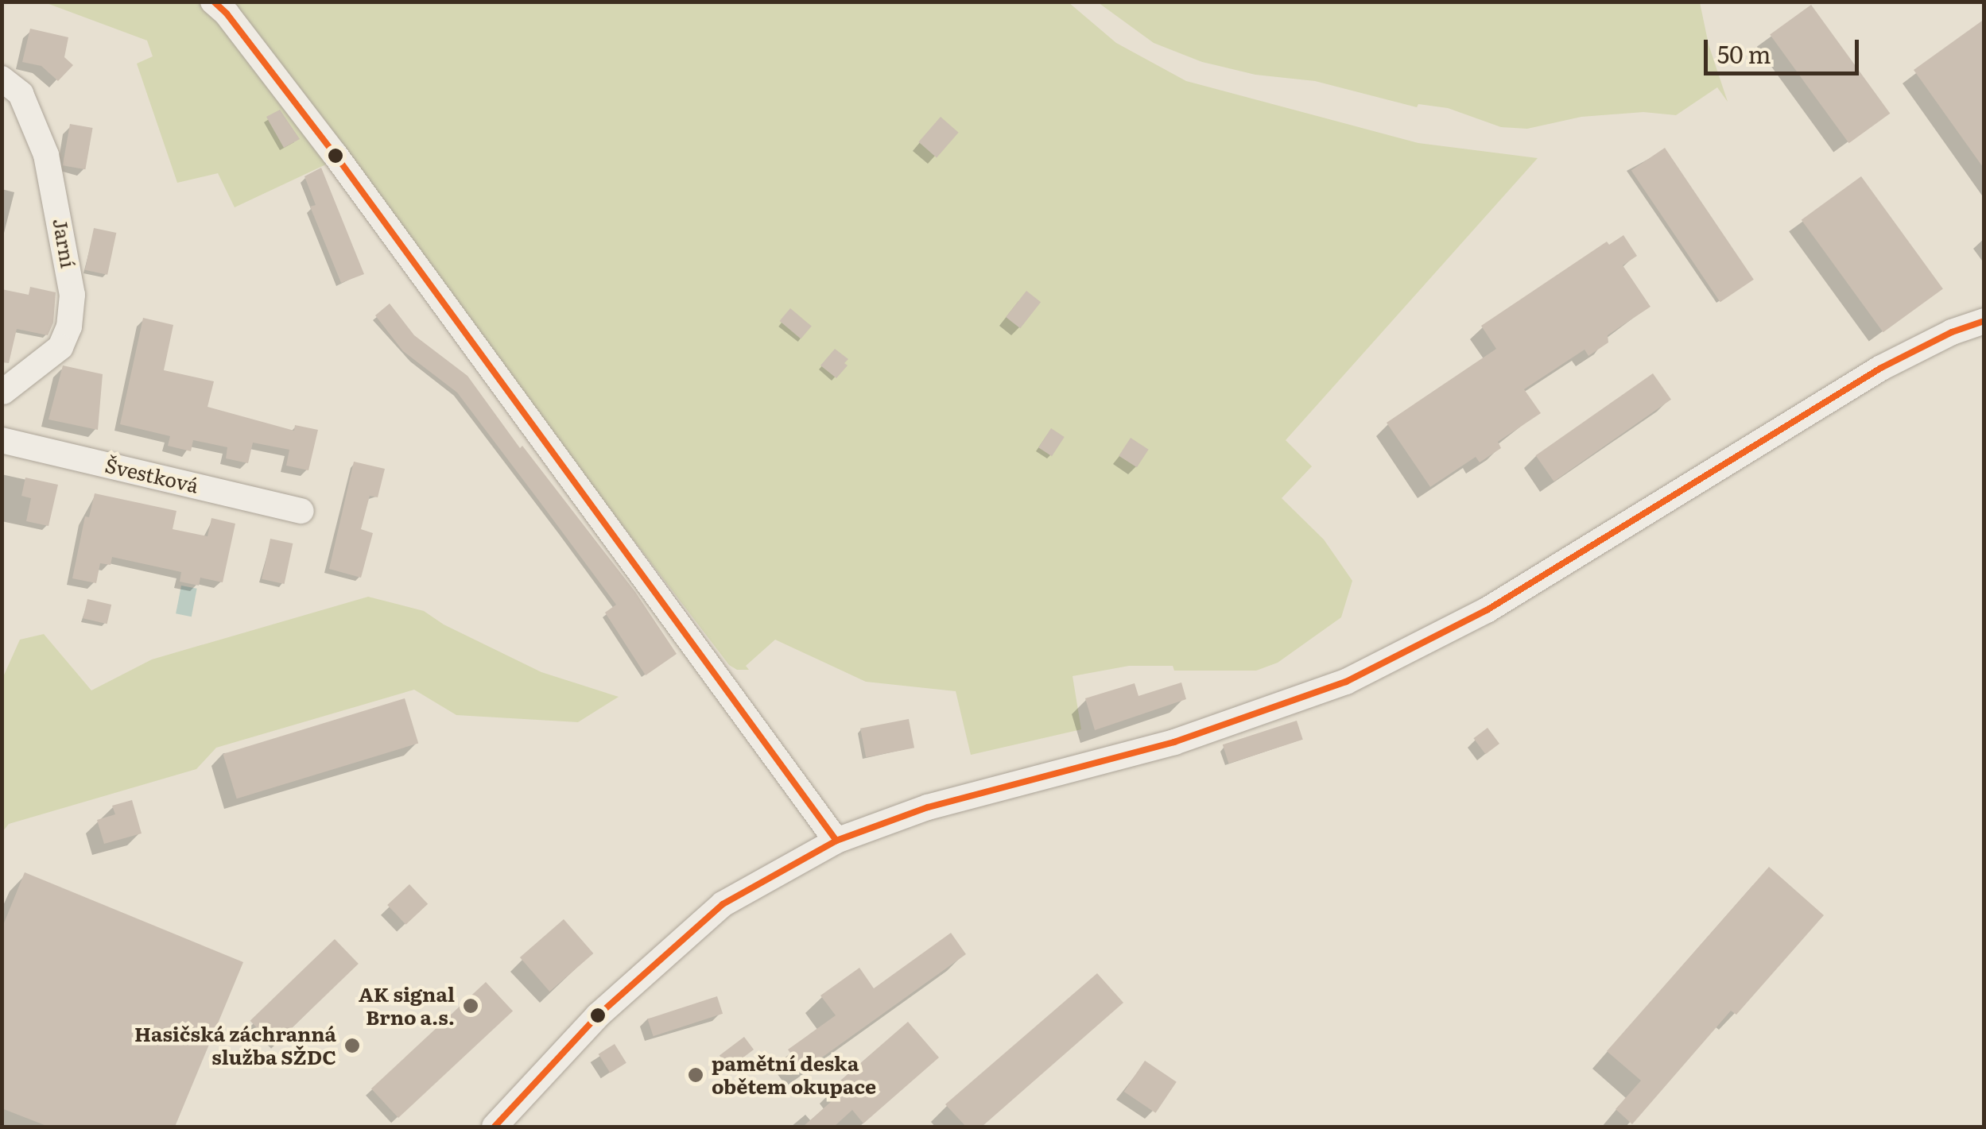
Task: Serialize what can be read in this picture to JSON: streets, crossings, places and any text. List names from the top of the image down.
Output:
{
  "streets": {
    "street": ["Jarní", "Švestková"]
  },
  "places": ["AK signal Brno a.s.", "Hasičská záchranná služba SŽDC", "pamětní deska obětem okupace"],
  "scale_bar": "50 m"
}
